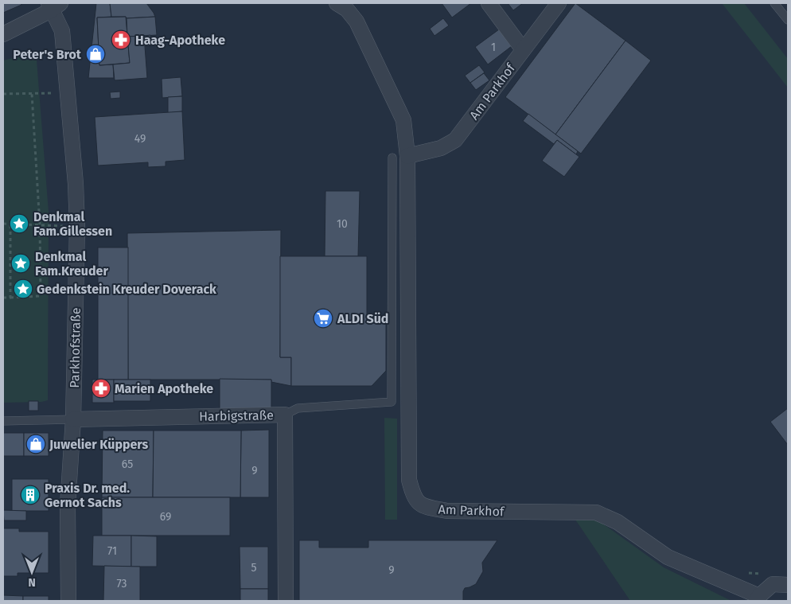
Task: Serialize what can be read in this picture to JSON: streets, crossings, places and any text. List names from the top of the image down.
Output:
{
  "streets": {
    "street": ["Am Parkhof", "Parkhofstraße", "Harbigstraße"]
  },
  "crossings": [
    ["Parkhofstraße", "Harbigstraße"]
  ],
  "places": {
    "pharmacy": ["Haag-Apotheke", "Marien Apotheke"],
    "shop": ["Peter's Brot", "Juwelier Küppers"],
    "place": ["Denkmal Fam.Gillessen", "Denkmal Fam.Kreuder", "Gedenkstein Kreuder Doverack"],
    "supermarket": ["ALDI Süd"],
    "building": ["Praxis Dr. med. Gernot Sachs"]
  },
  "house_numbers": [
    "1",
    "49",
    "10",
    "65",
    "9",
    "69",
    "71",
    "5",
    "9",
    "73"
  ],
  "north": "bottom"
}
